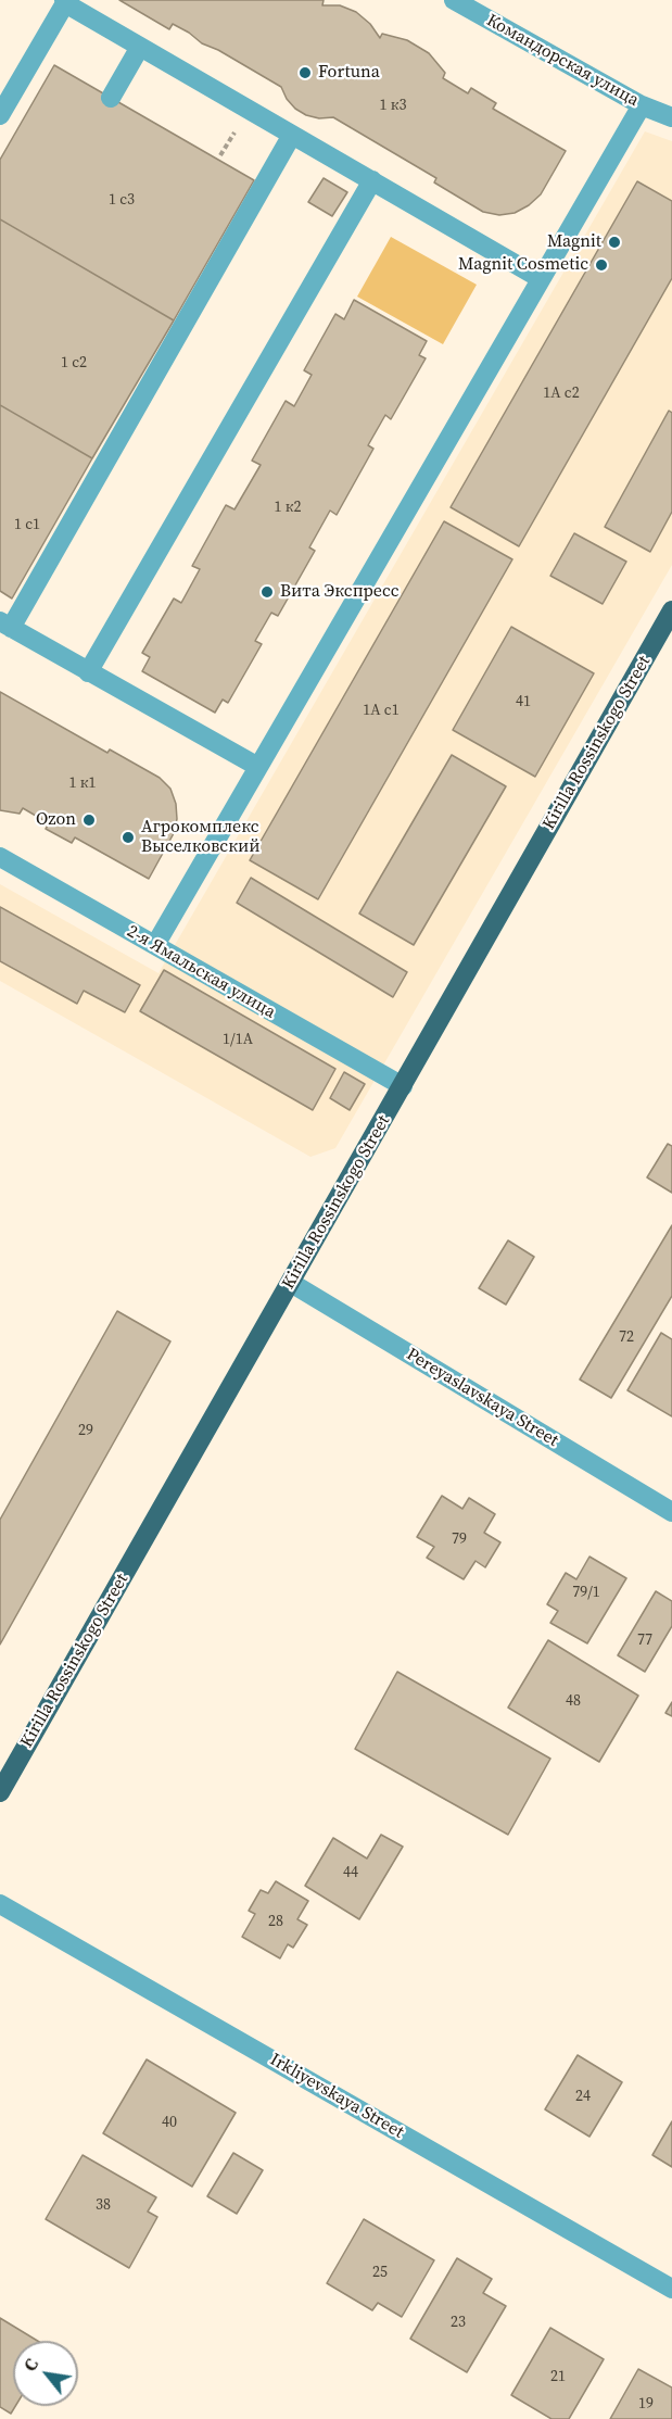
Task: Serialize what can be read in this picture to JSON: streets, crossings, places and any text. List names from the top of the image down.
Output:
{
  "streets": {
    "main road": ["Kirilla Rossinskogo Street"],
    "street": [
      "Командорская улица",
      "2-я Ямальская улица",
      "Pereyaslavskaya Street",
      "Irkliyevskaya Street"
    ]
  },
  "crossings": [
    ["Kirilla Rossinskogo Street", "2-я Ямальская улица"],
    ["Kirilla Rossinskogo Street", "Pereyaslavskaya Street"]
  ],
  "places": [
    "Fortuna",
    "Magnit",
    "Magnit Cosmetic",
    "Вита Экспресс",
    "Ozon",
    "Агрокомплекс Выселковский"
  ],
  "house_numbers": [
    "1 к3",
    "1 с3",
    "1 с2",
    "1А с2",
    "1 к2",
    "1 с1",
    "41",
    "1А с1",
    "1 к1",
    "1/1А",
    "72",
    "29",
    "79",
    "79/1",
    "77",
    "48",
    "44",
    "28",
    "24",
    "40",
    "38",
    "25",
    "23",
    "21",
    "19"
  ],
  "north": "top left"
}
